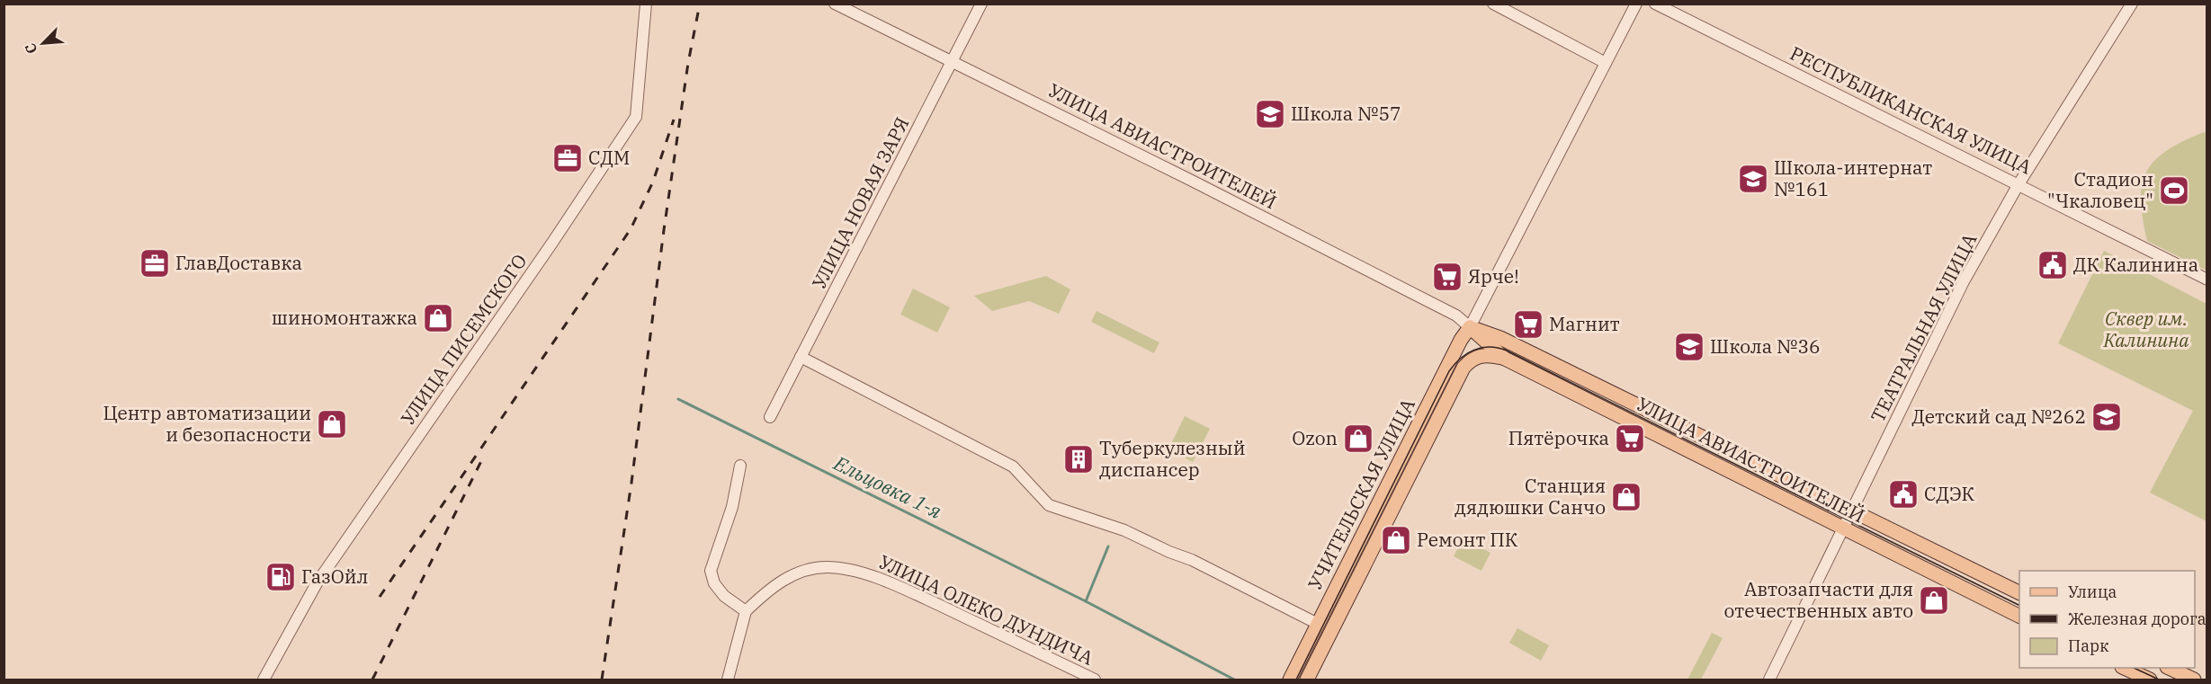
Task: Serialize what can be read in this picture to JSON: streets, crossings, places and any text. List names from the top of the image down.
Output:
{
  "streets": {
    "main road": ["УЛИЦА АВИАСТРОИТЕЛЕЙ", "УЧИТЕЛЬСКАЯ УЛИЦА"],
    "street": [
      "РЕСПУБЛИКАНСКАЯ УЛИЦА",
      "УЛИЦА НОВАЯ ЗАРЯ",
      "ТЕАТРАЛЬНАЯ УЛИЦА",
      "УЛИЦА ПИСЕМСКОГО",
      "УЛИЦА ОЛЕКО ДУНДИЧА"
    ]
  },
  "crossings": [
    ["РЕСПУБЛИКАНСКАЯ УЛИЦА", "ТЕАТРАЛЬНАЯ УЛИЦА"],
    ["УЛИЦА АВИАСТРОИТЕЛЕЙ", "УЛИЦА НОВАЯ ЗАРЯ"],
    ["УЛИЦА АВИАСТРОИТЕЛЕЙ", "ТЕАТРАЛЬНАЯ УЛИЦА"],
    ["УЛИЦА АВИАСТРОИТЕЛЕЙ", "УЧИТЕЛЬСКАЯ УЛИЦА"]
  ],
  "water": ["Ельцовка 1-я"],
  "parks": ["Сквер им. Калинина"],
  "places": {
    "school or university": [
      "Школа №57",
      "Школа-интернат №161",
      "Школа №36",
      "Детский сад №262"
    ],
    "office": ["СДМ", "ГлавДоставка"],
    "sports": ["Стадион \"Чкаловец\""],
    "public building": ["ДК Калинина", "СДЭК"],
    "supermarket": ["Ярче!", "Магнит", "Пятёрочка"],
    "shop": [
      "шиномонтажка",
      "Центр автоматизации и безопасности",
      "Ozon",
      "Станция дядюшки Санчо",
      "Ремонт ПК",
      "Автозапчасти для отечественных авто"
    ],
    "building": ["Туберкулезный диспансер"],
    "fuel station": ["ГазОйл"]
  },
  "legend": ["Улица", "Железная дорога", "Парк"],
  "north": "bottom left"
}
